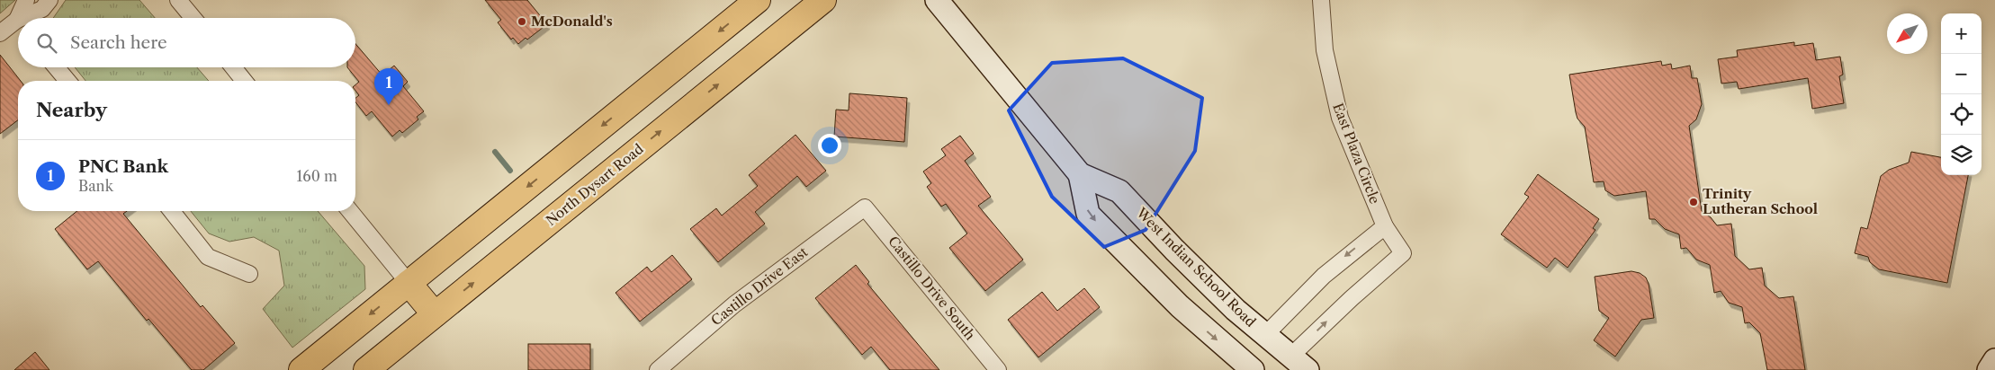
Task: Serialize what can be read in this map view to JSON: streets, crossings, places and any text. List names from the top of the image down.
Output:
{
  "streets": {
    "main road": ["North Dysart Road", "West Indian School Road"],
    "street": ["East Plaza Circle", "Castillo Drive East", "Castillo Drive South"]
  },
  "crossings": [
    ["East Plaza Circle", "West Indian School Road"],
    ["Castillo Drive East", "Castillo Drive South"]
  ],
  "places": ["McDonald's", "Trinity Lutheran School"],
  "north": "bottom left",
  "page": {
    "map_buttons": ["+", "−"],
    "search": "Search here",
    "pins": "1",
    "heading": "Nearby",
    "list": [
      {
        "mark": "1",
        "name": "PNC Bank",
        "note": "Bank",
        "value": "160 m"
      }
    ]
  }
}
